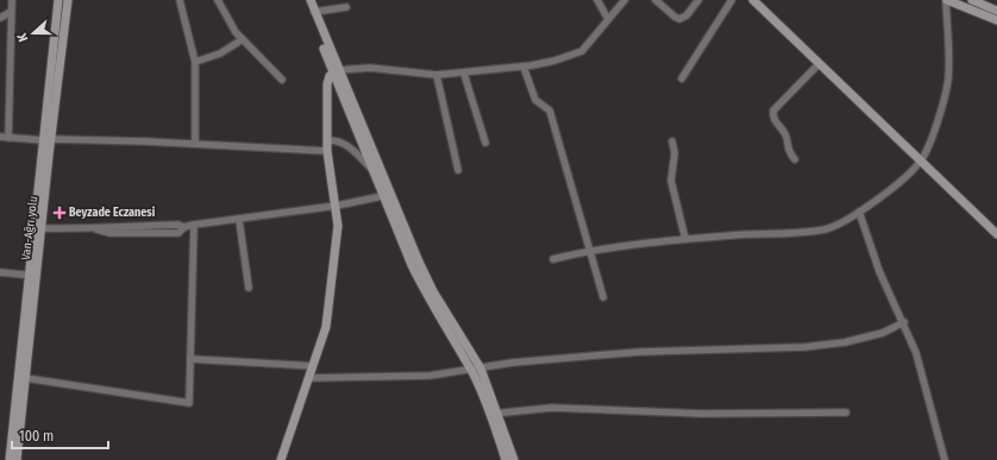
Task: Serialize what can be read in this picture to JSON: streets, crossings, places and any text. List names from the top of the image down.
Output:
{
  "streets": {
    "street": ["Van-Ağrı yolu"]
  },
  "places": {
    "health": ["Beyzade Eczanesi"]
  },
  "scale_bar": "100 m",
  "north": "left"
}
